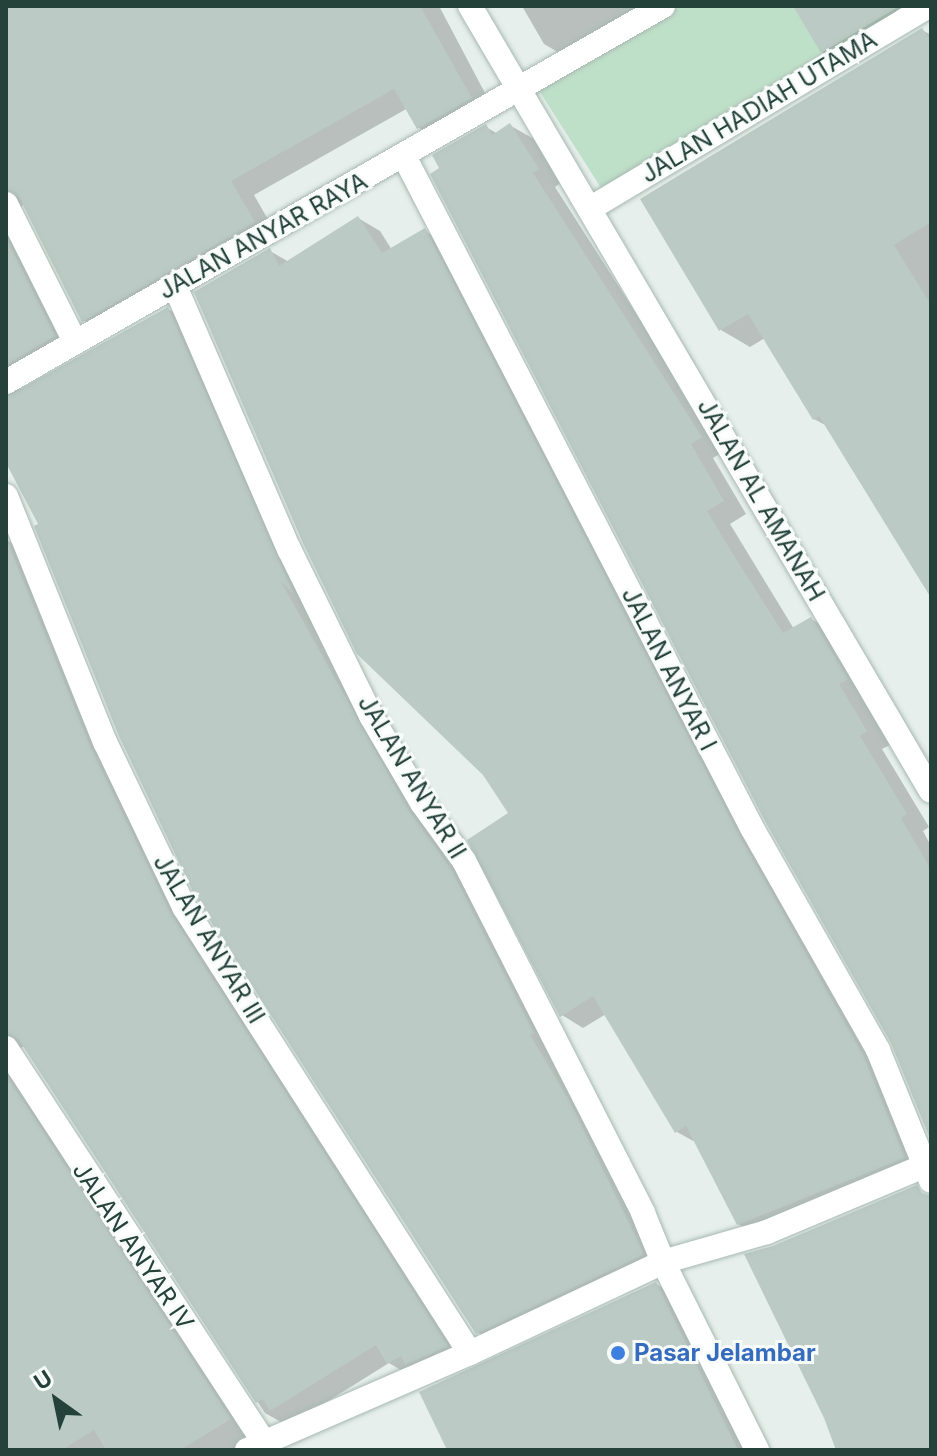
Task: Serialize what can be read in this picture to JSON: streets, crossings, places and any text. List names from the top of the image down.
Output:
{
  "streets": {
    "street": [
      "JALAN HADIAH UTAMA",
      "JALAN ANYAR RAYA",
      "JALAN AL AMANAH",
      "JALAN ANYAR I",
      "JALAN ANYAR II",
      "JALAN ANYAR III",
      "JALAN ANYAR IV"
    ]
  },
  "crossings": [
    ["JALAN HADIAH UTAMA", "JALAN AL AMANAH"],
    ["JALAN ANYAR RAYA", "JALAN AL AMANAH"],
    ["JALAN ANYAR RAYA", "JALAN ANYAR I"],
    ["JALAN ANYAR RAYA", "JALAN ANYAR II"]
  ],
  "places": ["Pasar Jelambar"],
  "north": "top left"
}
